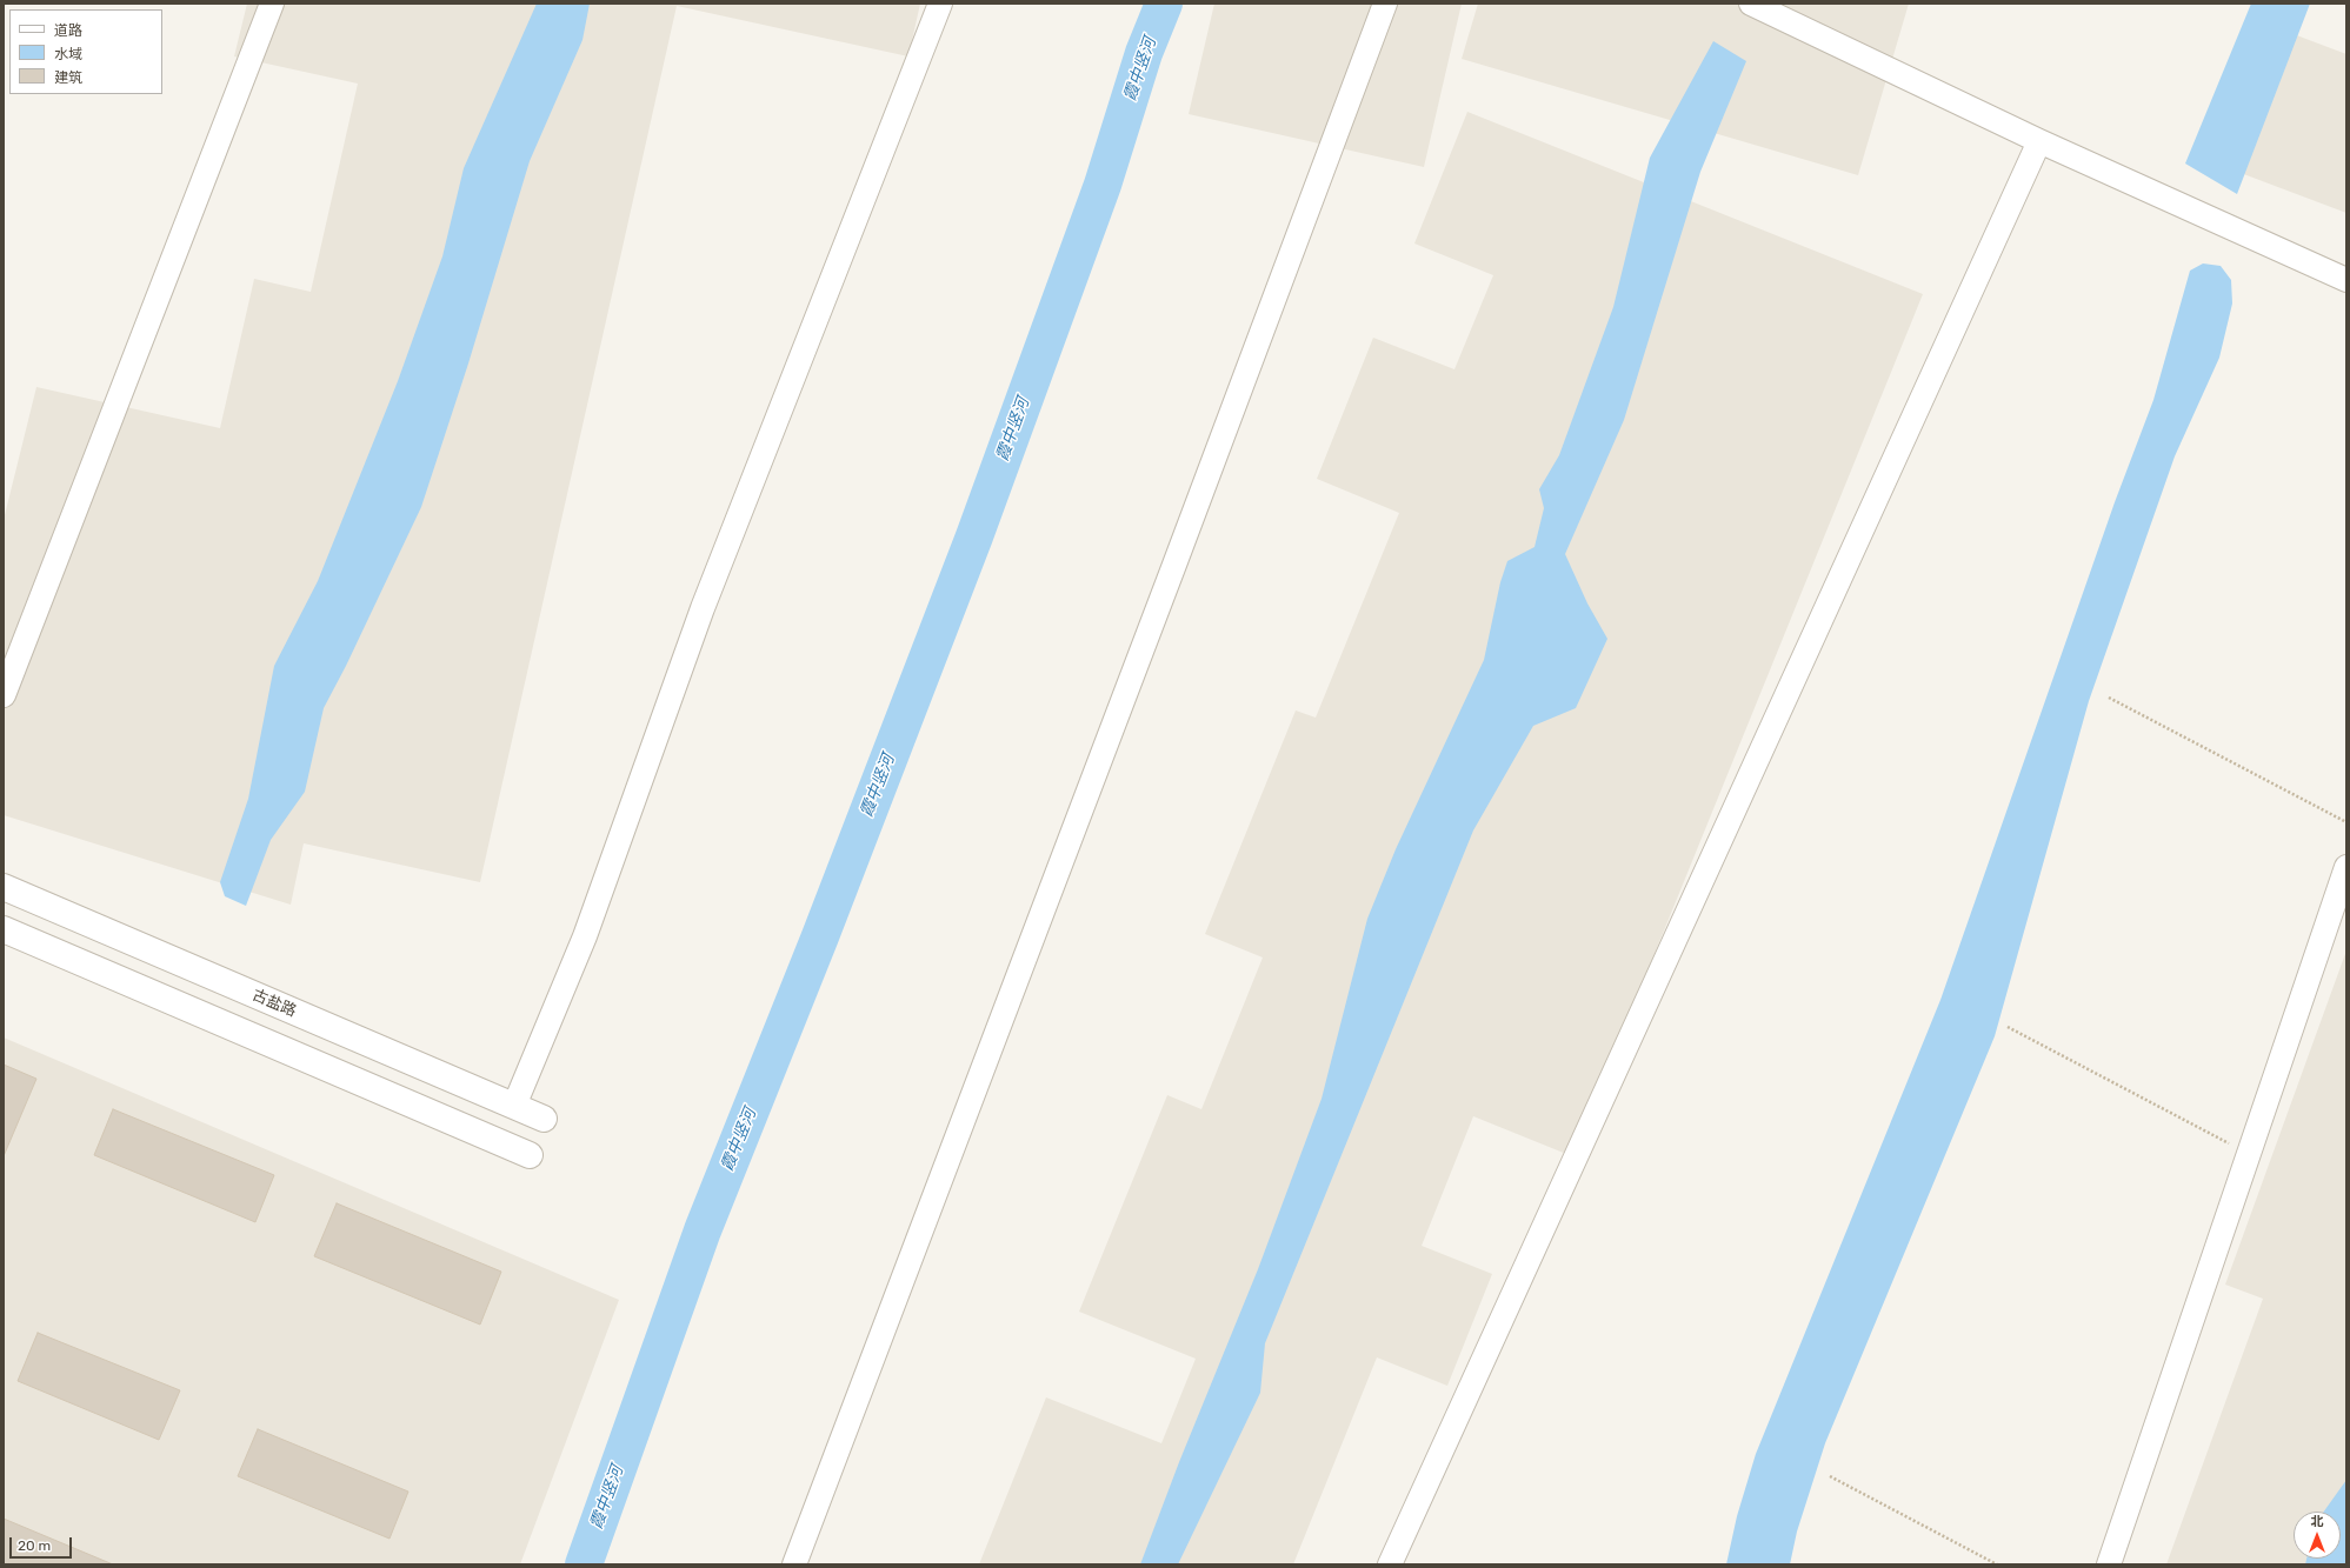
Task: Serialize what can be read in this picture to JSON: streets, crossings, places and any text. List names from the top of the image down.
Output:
{
  "streets": {
    "street": ["古盐路"]
  },
  "water": ["霞中竖河"],
  "legend": ["道路", "水域", "建筑"],
  "scale_bar": "20 m",
  "north": "top"
}
